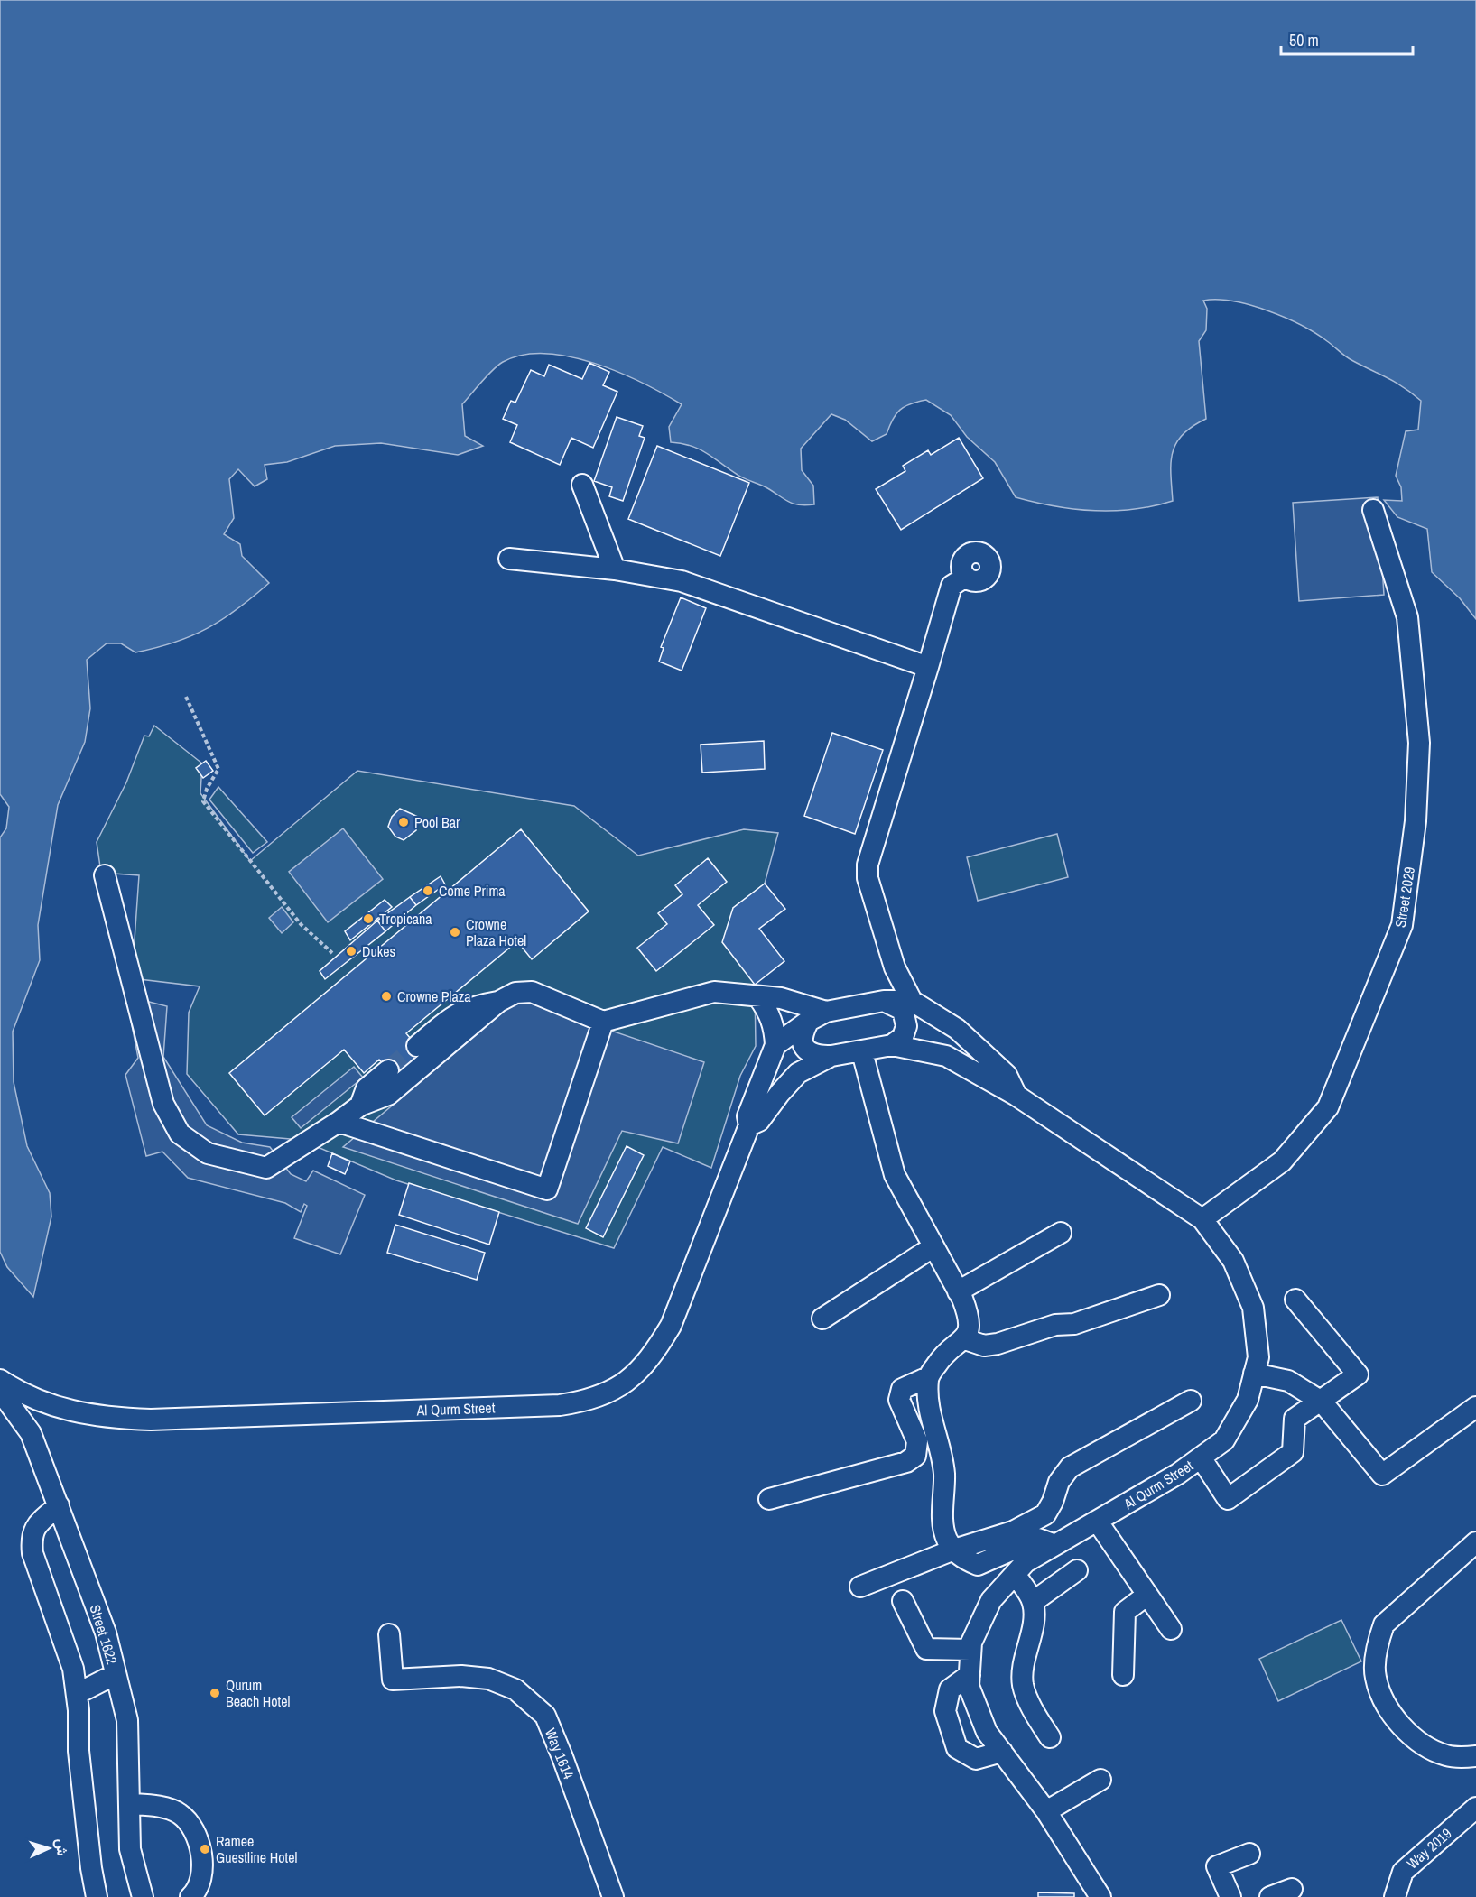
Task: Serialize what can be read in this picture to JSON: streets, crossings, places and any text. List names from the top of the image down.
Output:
{
  "streets": {
    "street": [
      "Street 2029",
      "Al Qurm Street",
      "Street 1622",
      "Way 1614",
      "Way 2019"
    ]
  },
  "crossings": [
    ["Street 2029", "Al Qurm Street"]
  ],
  "places": [
    "Pool Bar",
    "Come Prima",
    "Tropicana",
    "Crowne Plaza Hotel",
    "Dukes",
    "Crowne Plaza",
    "Qurum Beach Hotel",
    "Ramee Guestline Hotel"
  ],
  "scale_bar": "50 m",
  "north": "right"
}
